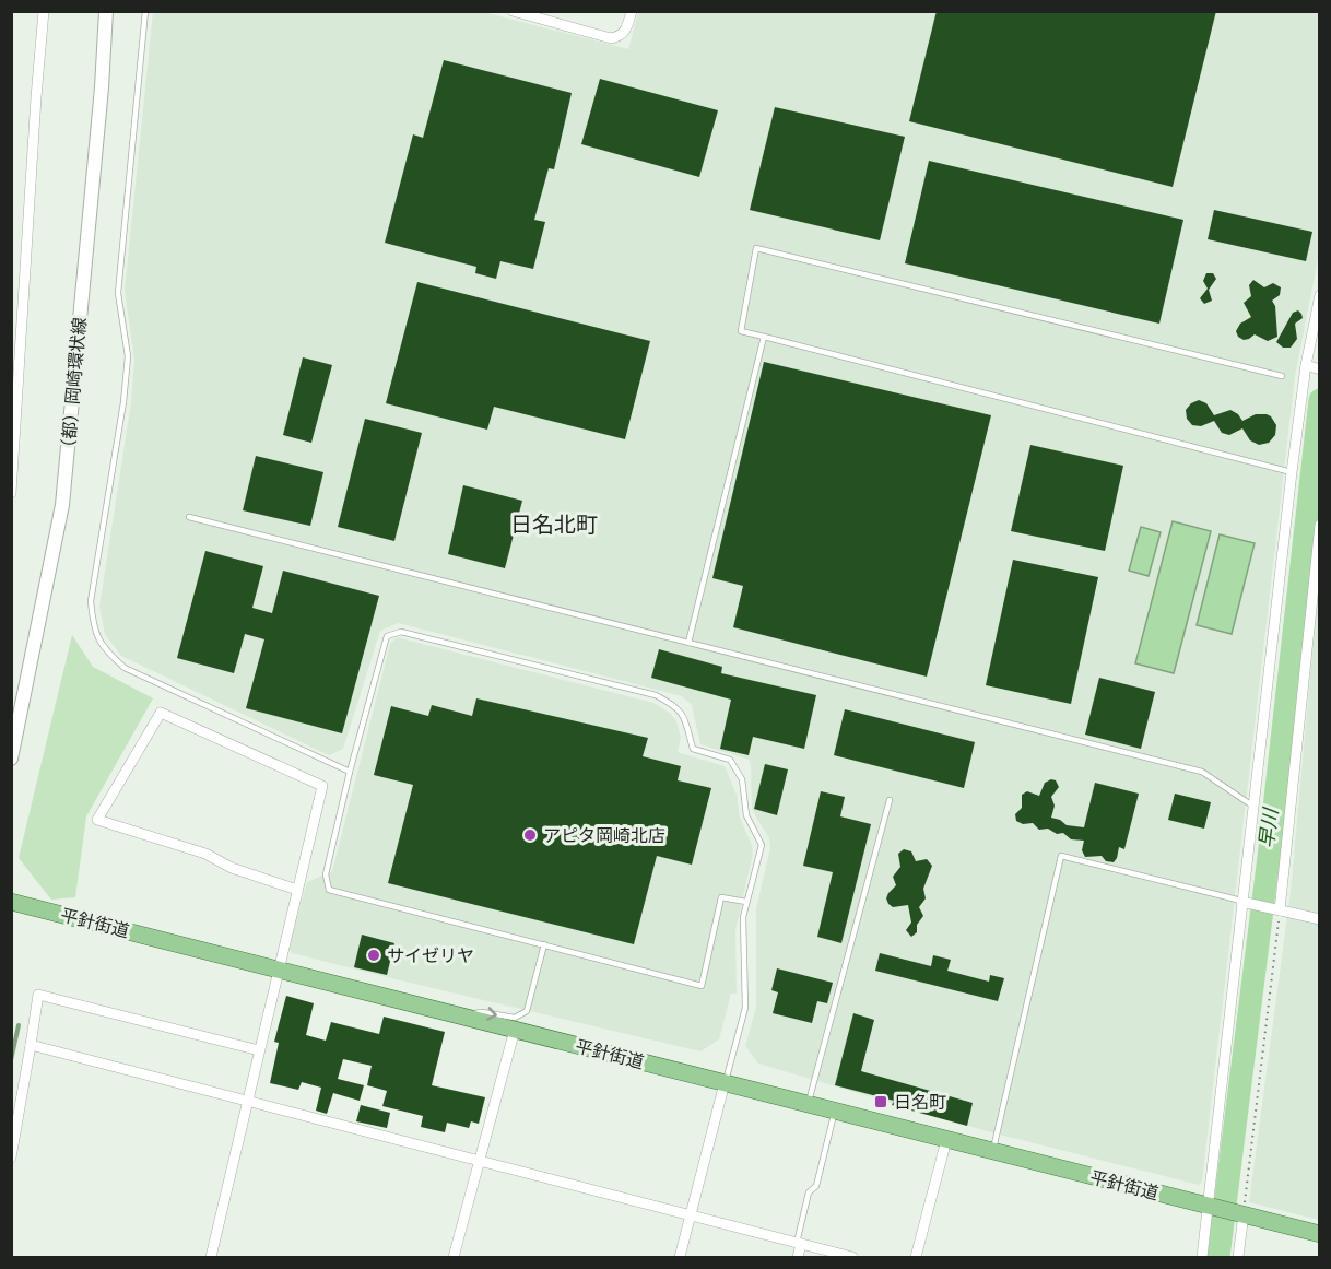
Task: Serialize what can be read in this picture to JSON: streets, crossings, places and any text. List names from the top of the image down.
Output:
{
  "streets": {
    "main road": ["平針街道"],
    "street": ["（都）岡崎環状線"]
  },
  "districts": ["日名北町"],
  "water": ["早川"],
  "places": {
    "other": ["アピタ岡崎北店", "サイゼリヤ"],
    "transit": ["日名町"]
  }
}
